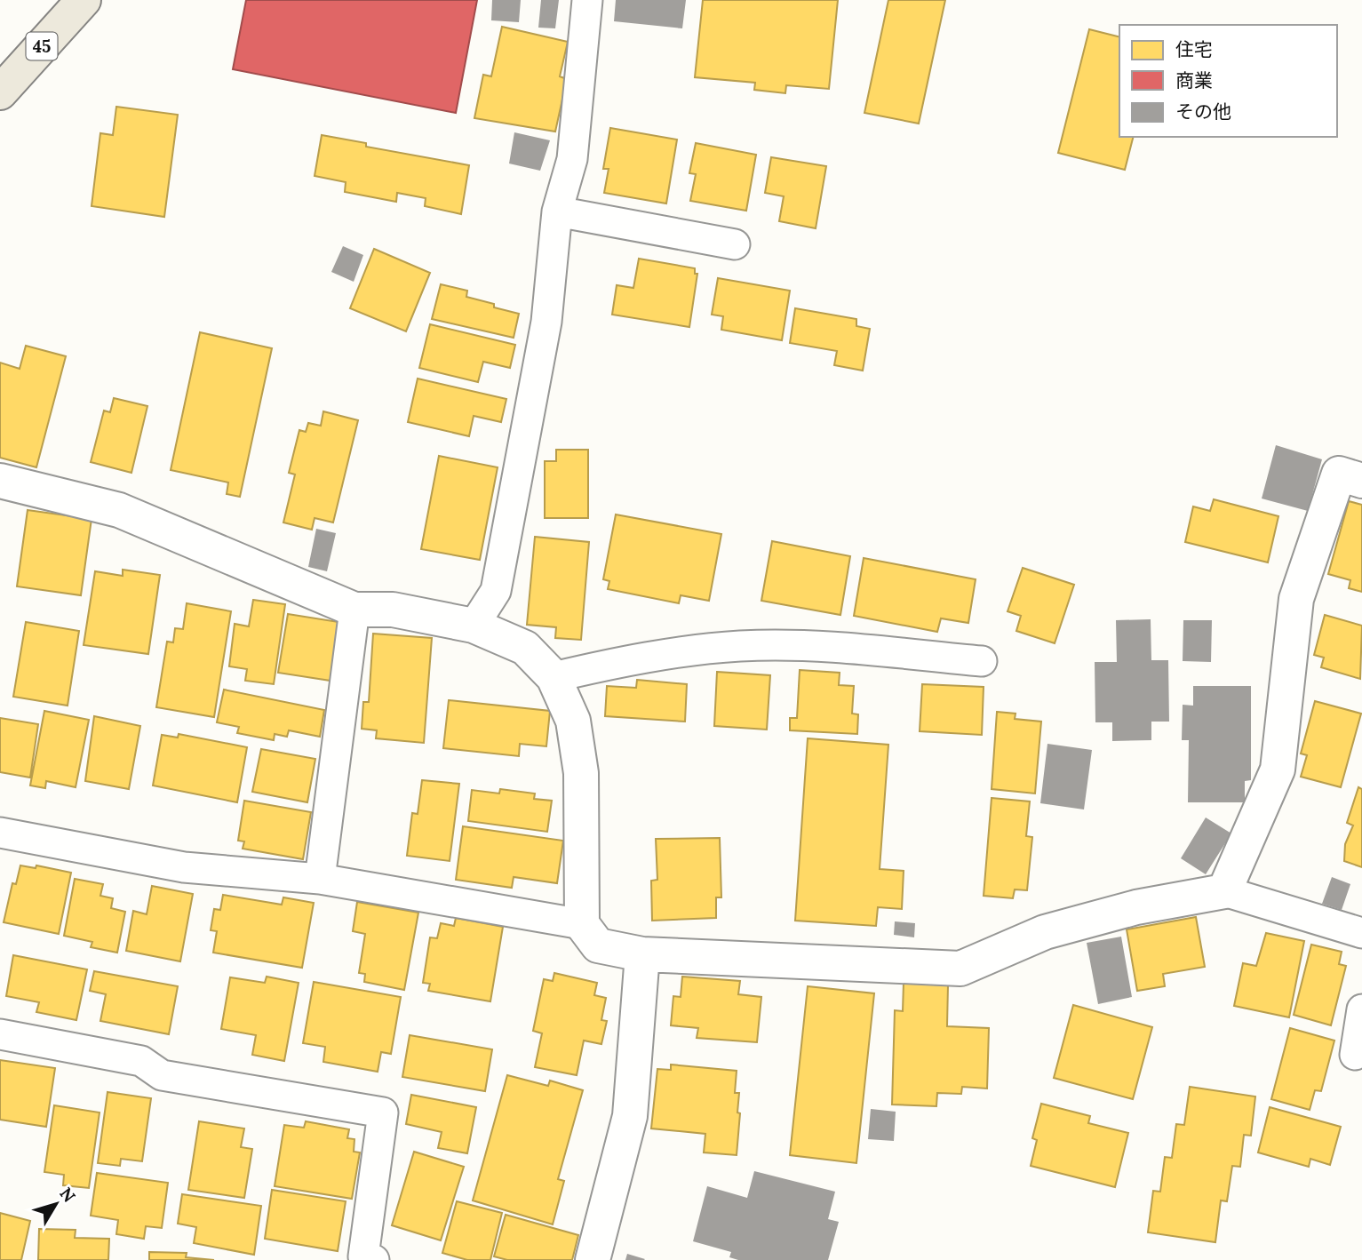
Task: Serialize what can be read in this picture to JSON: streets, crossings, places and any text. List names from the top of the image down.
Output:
{
  "streets": {
    "main road": ["45"]
  },
  "legend": ["住宅", "商業", "その他"],
  "north": "top right"
}
